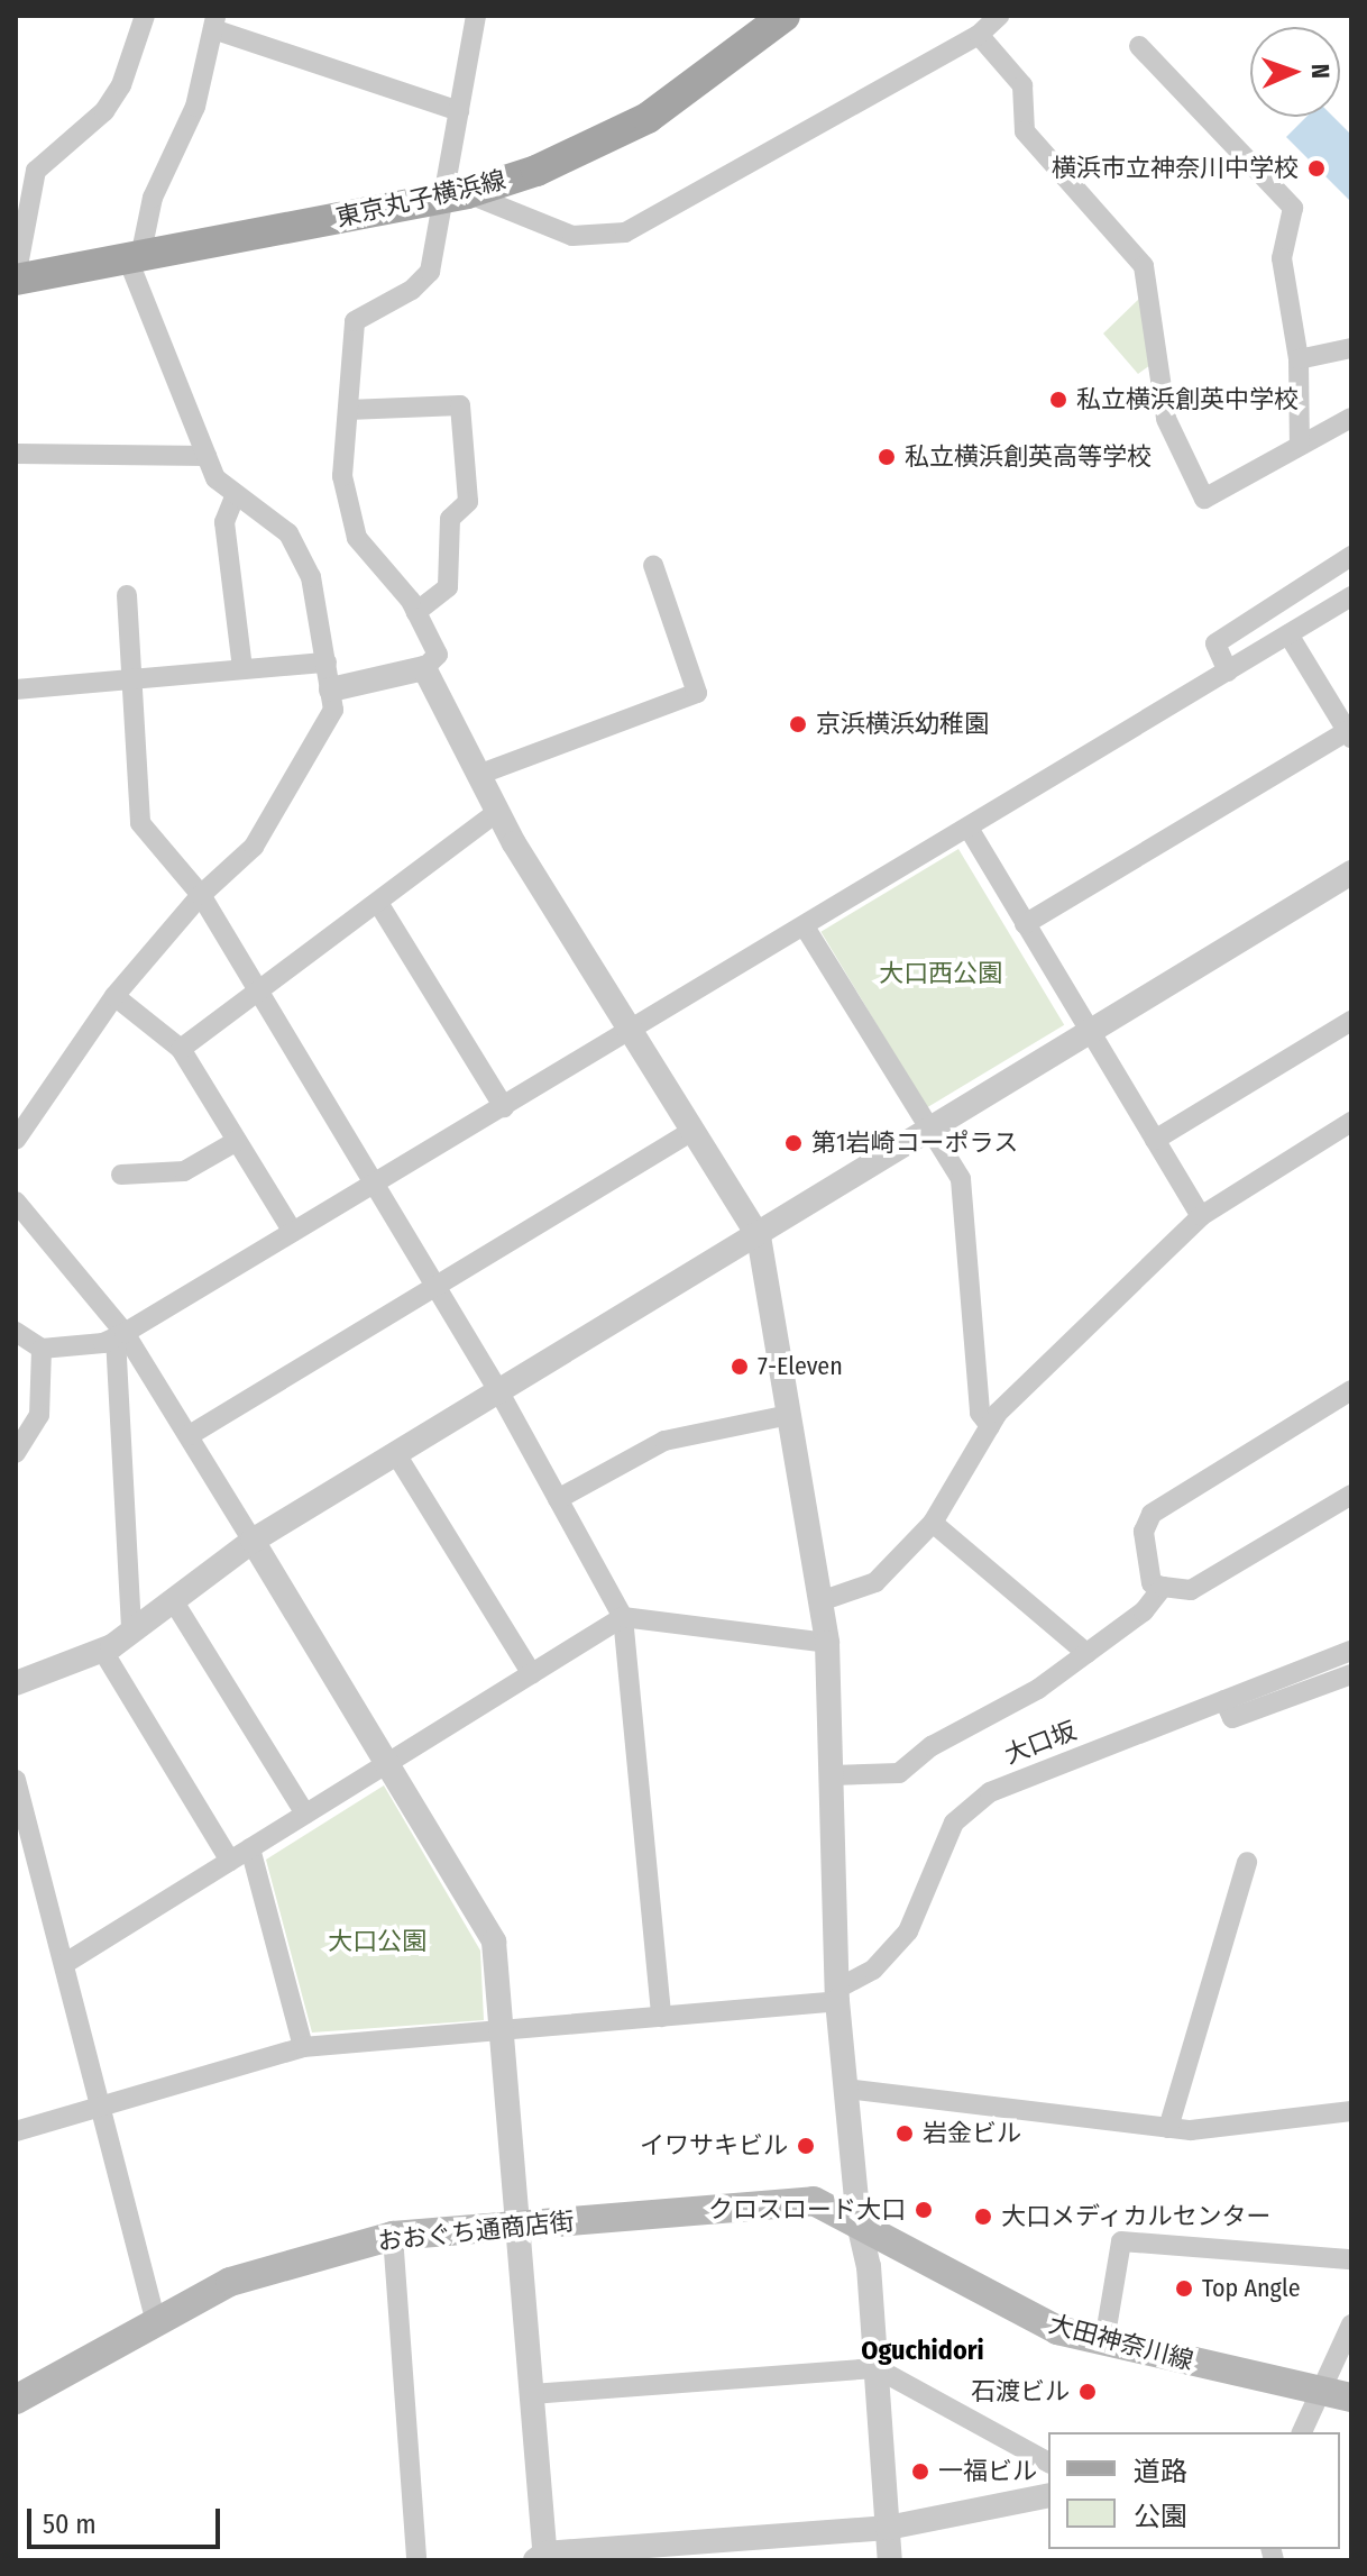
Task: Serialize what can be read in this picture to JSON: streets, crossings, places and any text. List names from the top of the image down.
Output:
{
  "streets": {
    "main road": ["東京丸子横浜線", "おおぐち通商店街", "大田神奈川線"],
    "street": ["大口坂"]
  },
  "crossings": [
    ["おおぐち通商店街", "大田神奈川線"]
  ],
  "districts": ["Oguchidori"],
  "parks": ["大口西公園", "大口公園"],
  "places": [
    "横浜市立神奈川中学校",
    "私立横浜創英中学校",
    "私立横浜創英高等学校",
    "京浜横浜幼稚園",
    "第1岩崎コーポラス",
    "7-Eleven",
    "岩金ビル",
    "イワサキビル",
    "クロスロード大口",
    "大口メディカルセンター",
    "Top Angle",
    "石渡ビル",
    "一福ビル"
  ],
  "legend": ["道路", "公園"],
  "scale_bar": "50 m",
  "north": "right"
}
